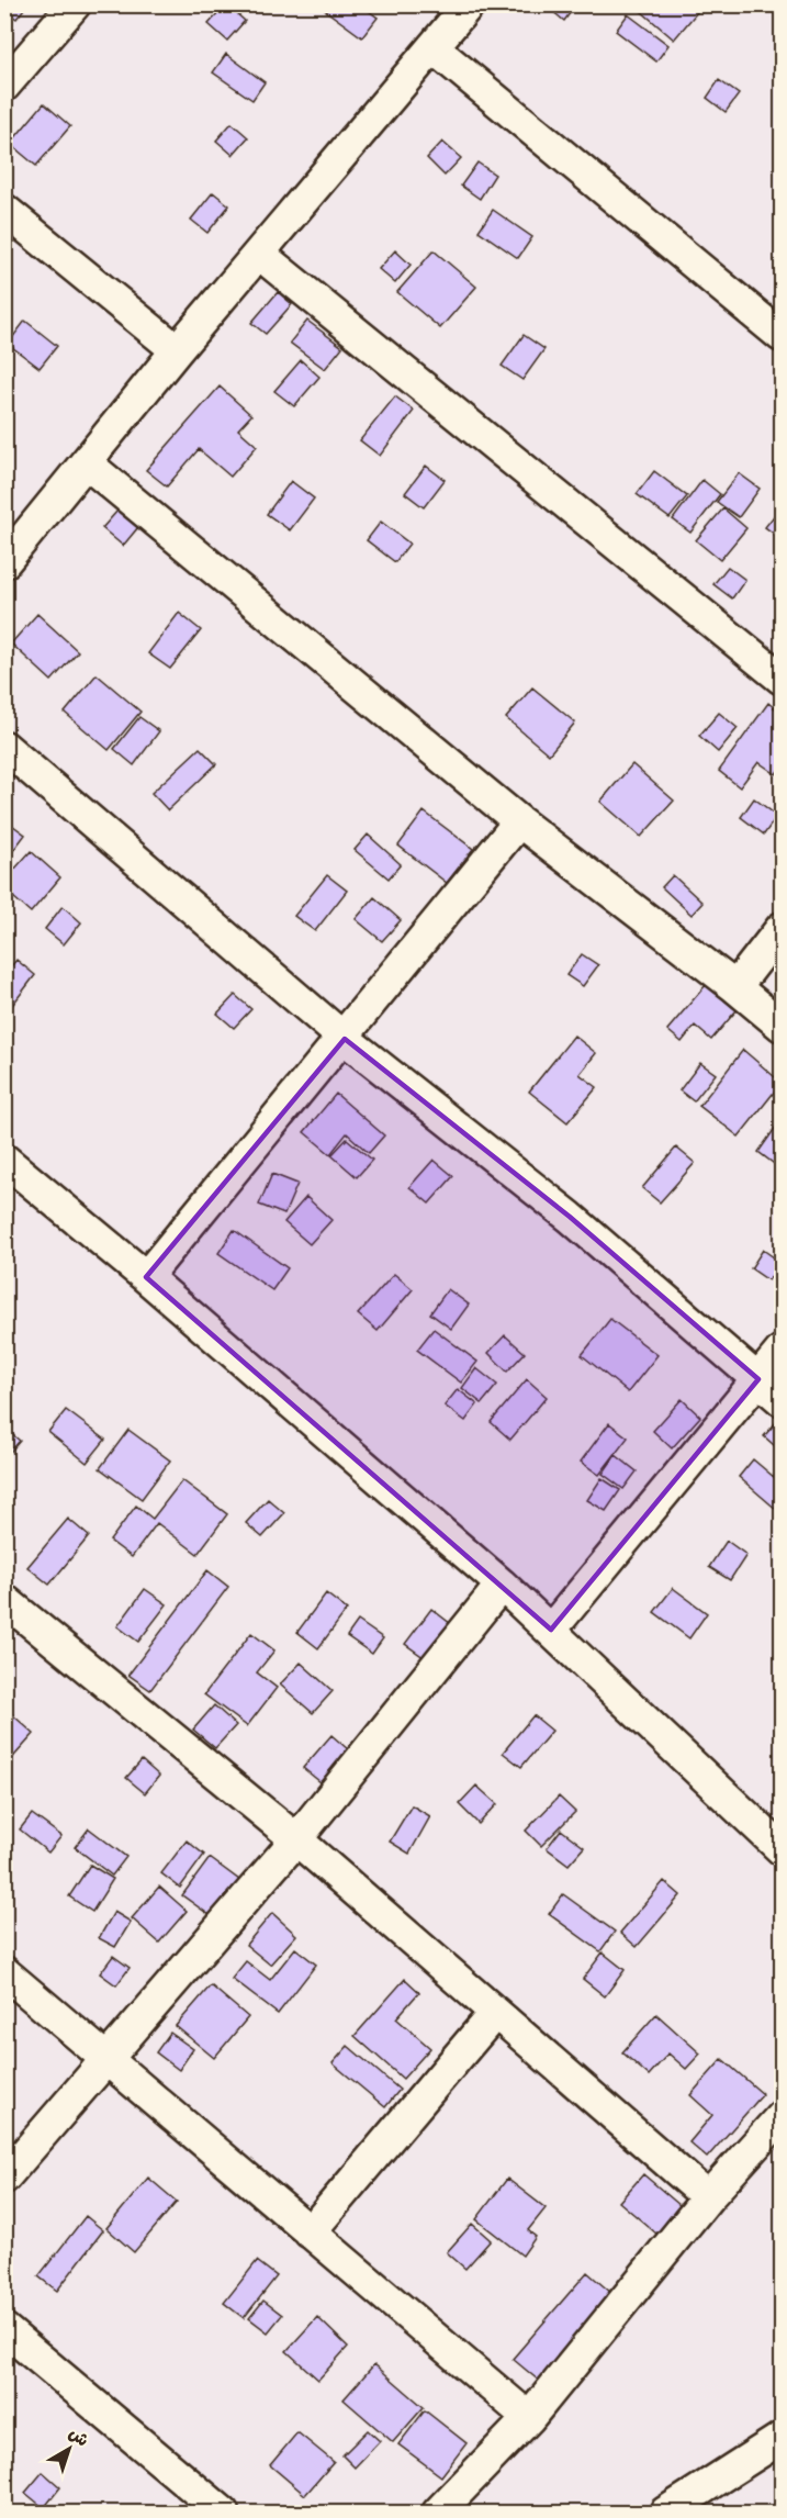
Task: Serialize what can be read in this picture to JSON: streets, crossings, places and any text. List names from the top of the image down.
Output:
{
  "north": "top right"
}
